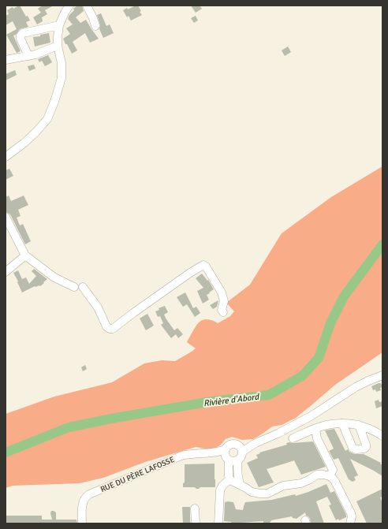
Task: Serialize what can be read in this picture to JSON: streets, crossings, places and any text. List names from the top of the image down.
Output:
{
  "streets": {
    "street": ["RUE DU PÈRE LAFOSSE"]
  },
  "water": ["Rivière d'Abord"]
}
